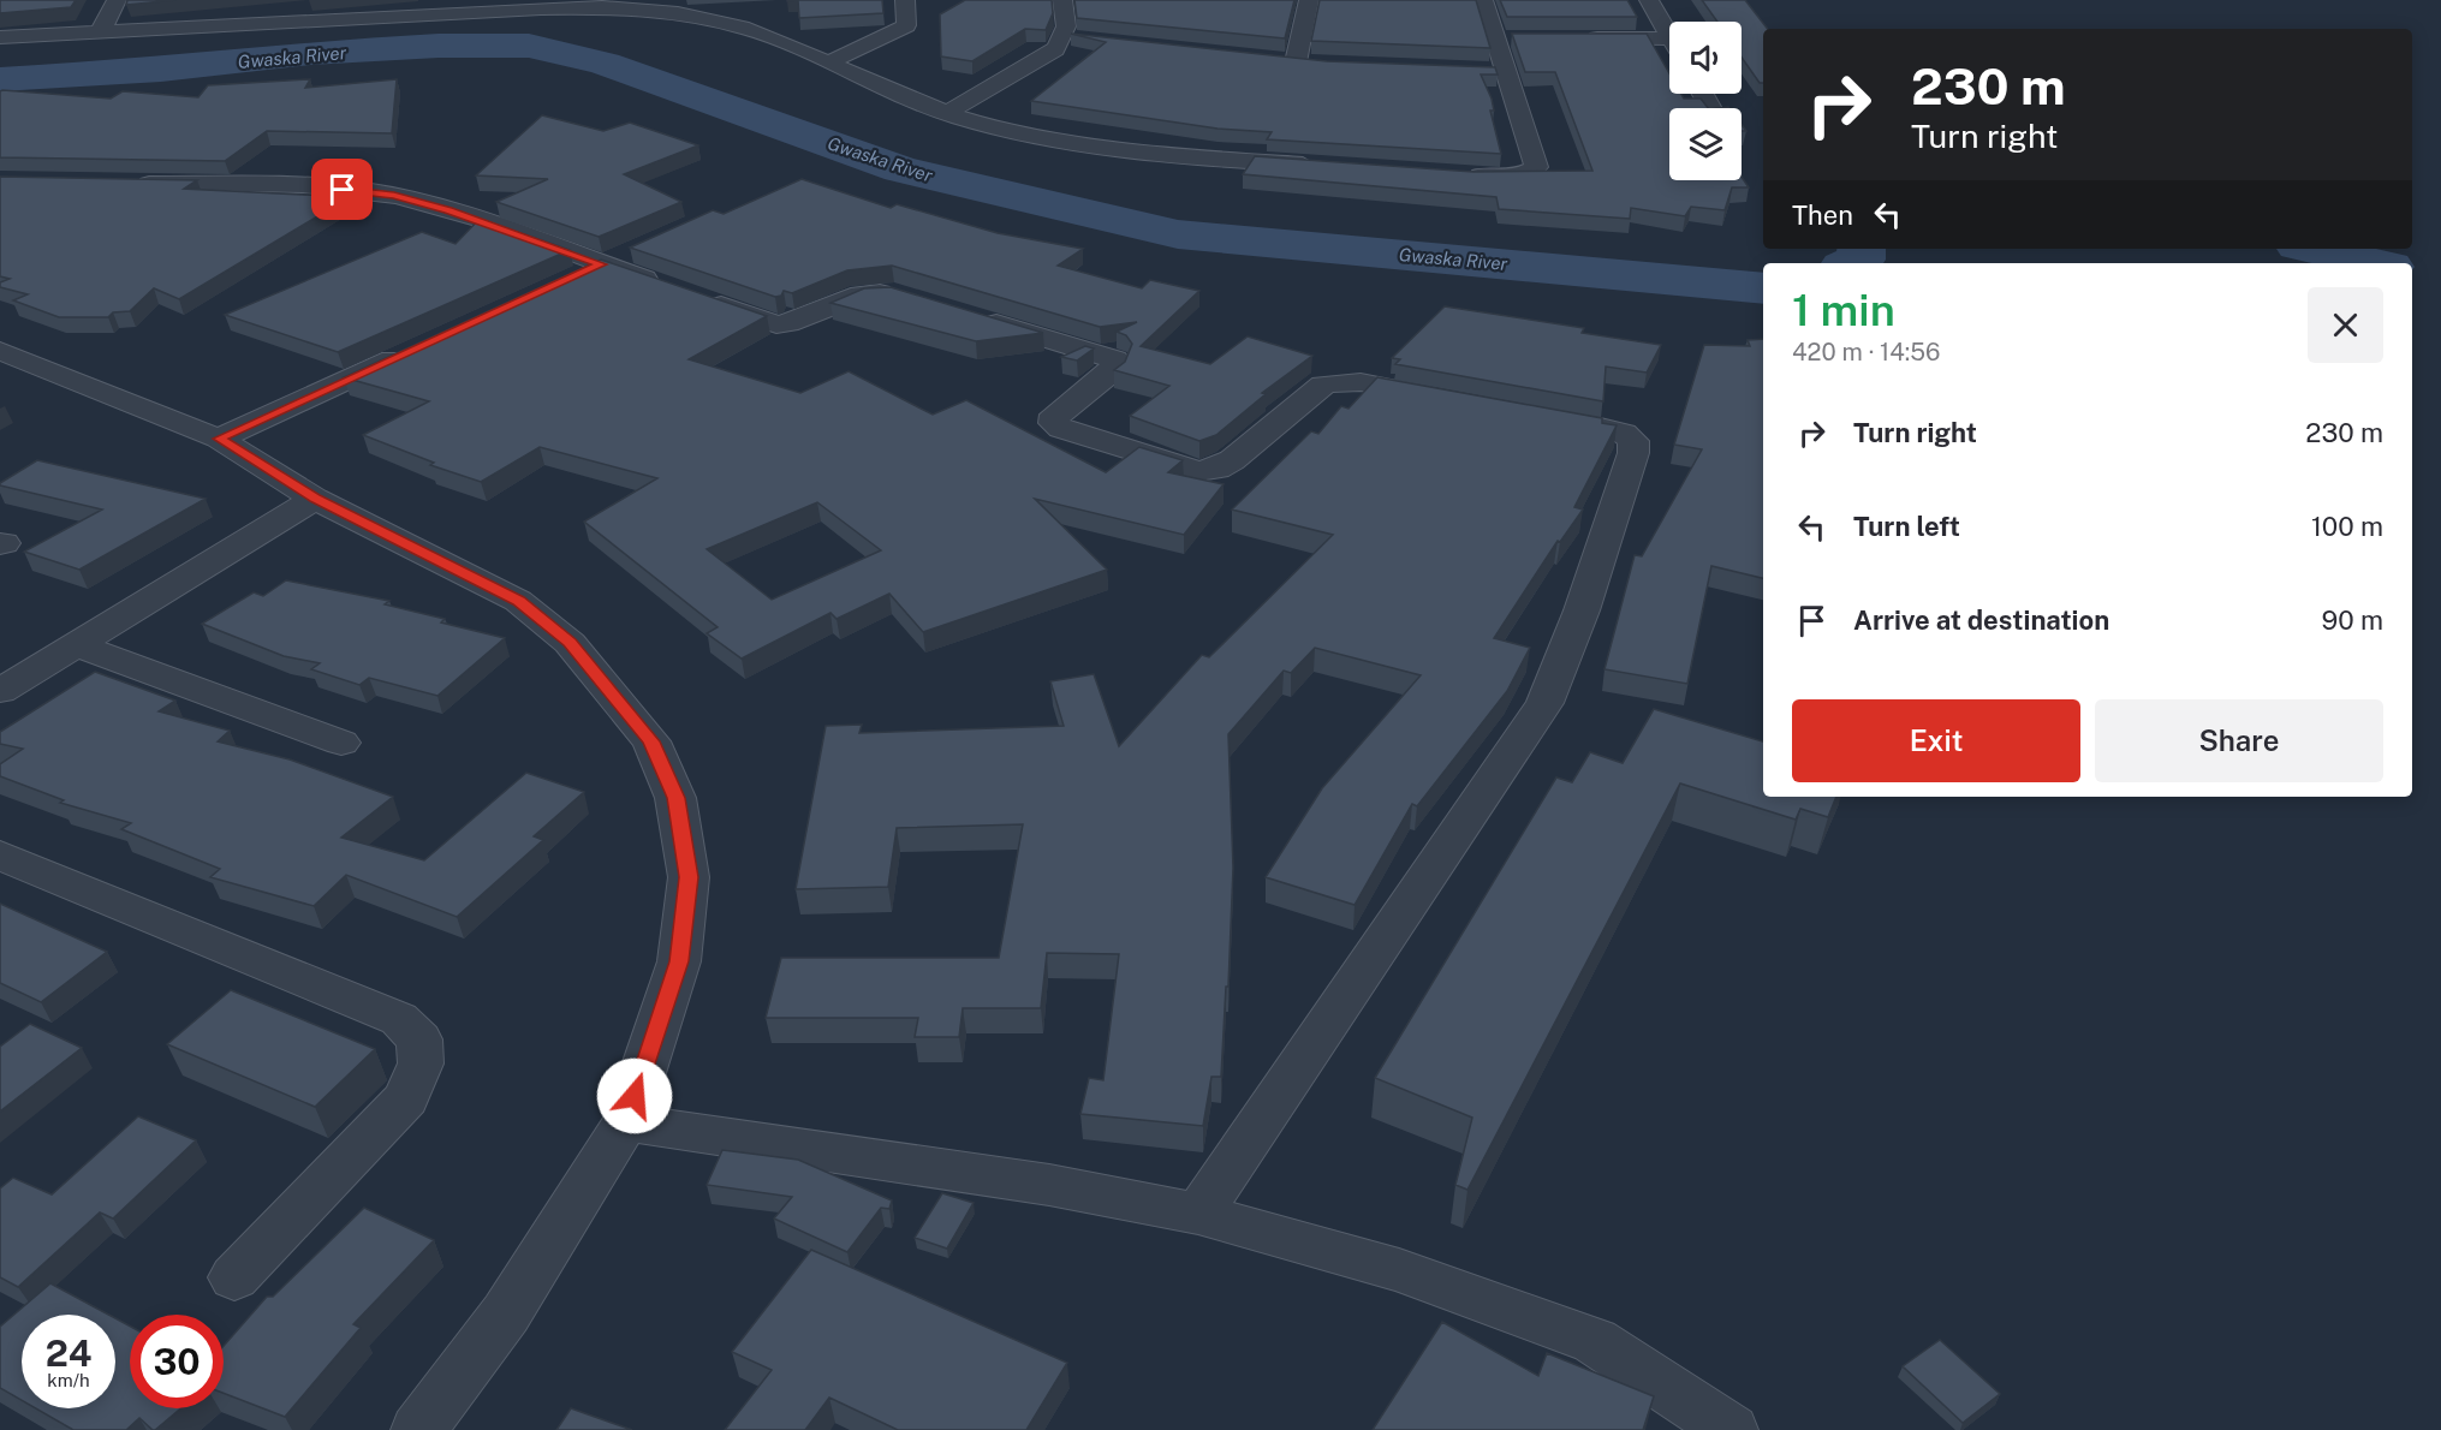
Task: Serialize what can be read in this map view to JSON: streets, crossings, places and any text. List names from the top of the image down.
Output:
{
  "water": ["Gwaska River"],
  "page": {
    "turn": ["230 m", "Turn right"],
    "then": "Then",
    "heading": ["1 min", "420 m · 14:56"],
    "list": [
      {
        "name": "Turn right",
        "value": "230 m"
      },
      {
        "name": "Turn left",
        "value": "100 m"
      },
      {
        "name": "Arrive at destination",
        "value": "90 m"
      }
    ],
    "buttons": ["Exit", "Share"],
    "speed": "24 km/h",
    "limit": "30"
  }
}
